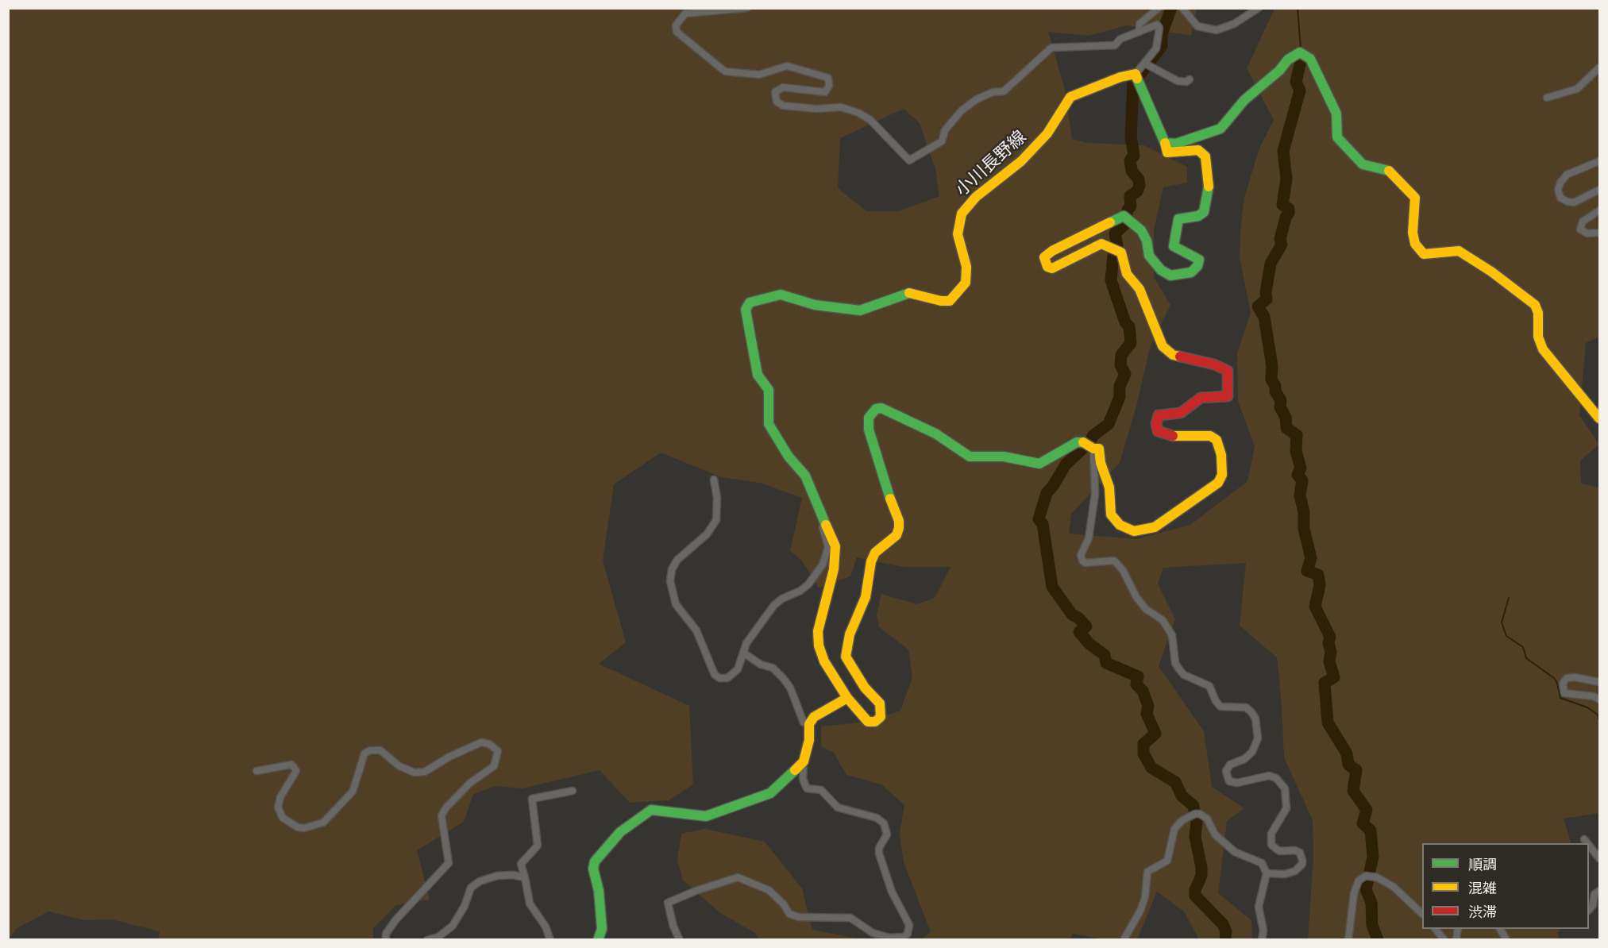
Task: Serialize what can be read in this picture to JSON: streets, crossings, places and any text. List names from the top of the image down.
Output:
{
  "streets": {
    "main road": ["小川長野線"]
  },
  "legend": ["順調", "混雑", "渋滞"]
}
